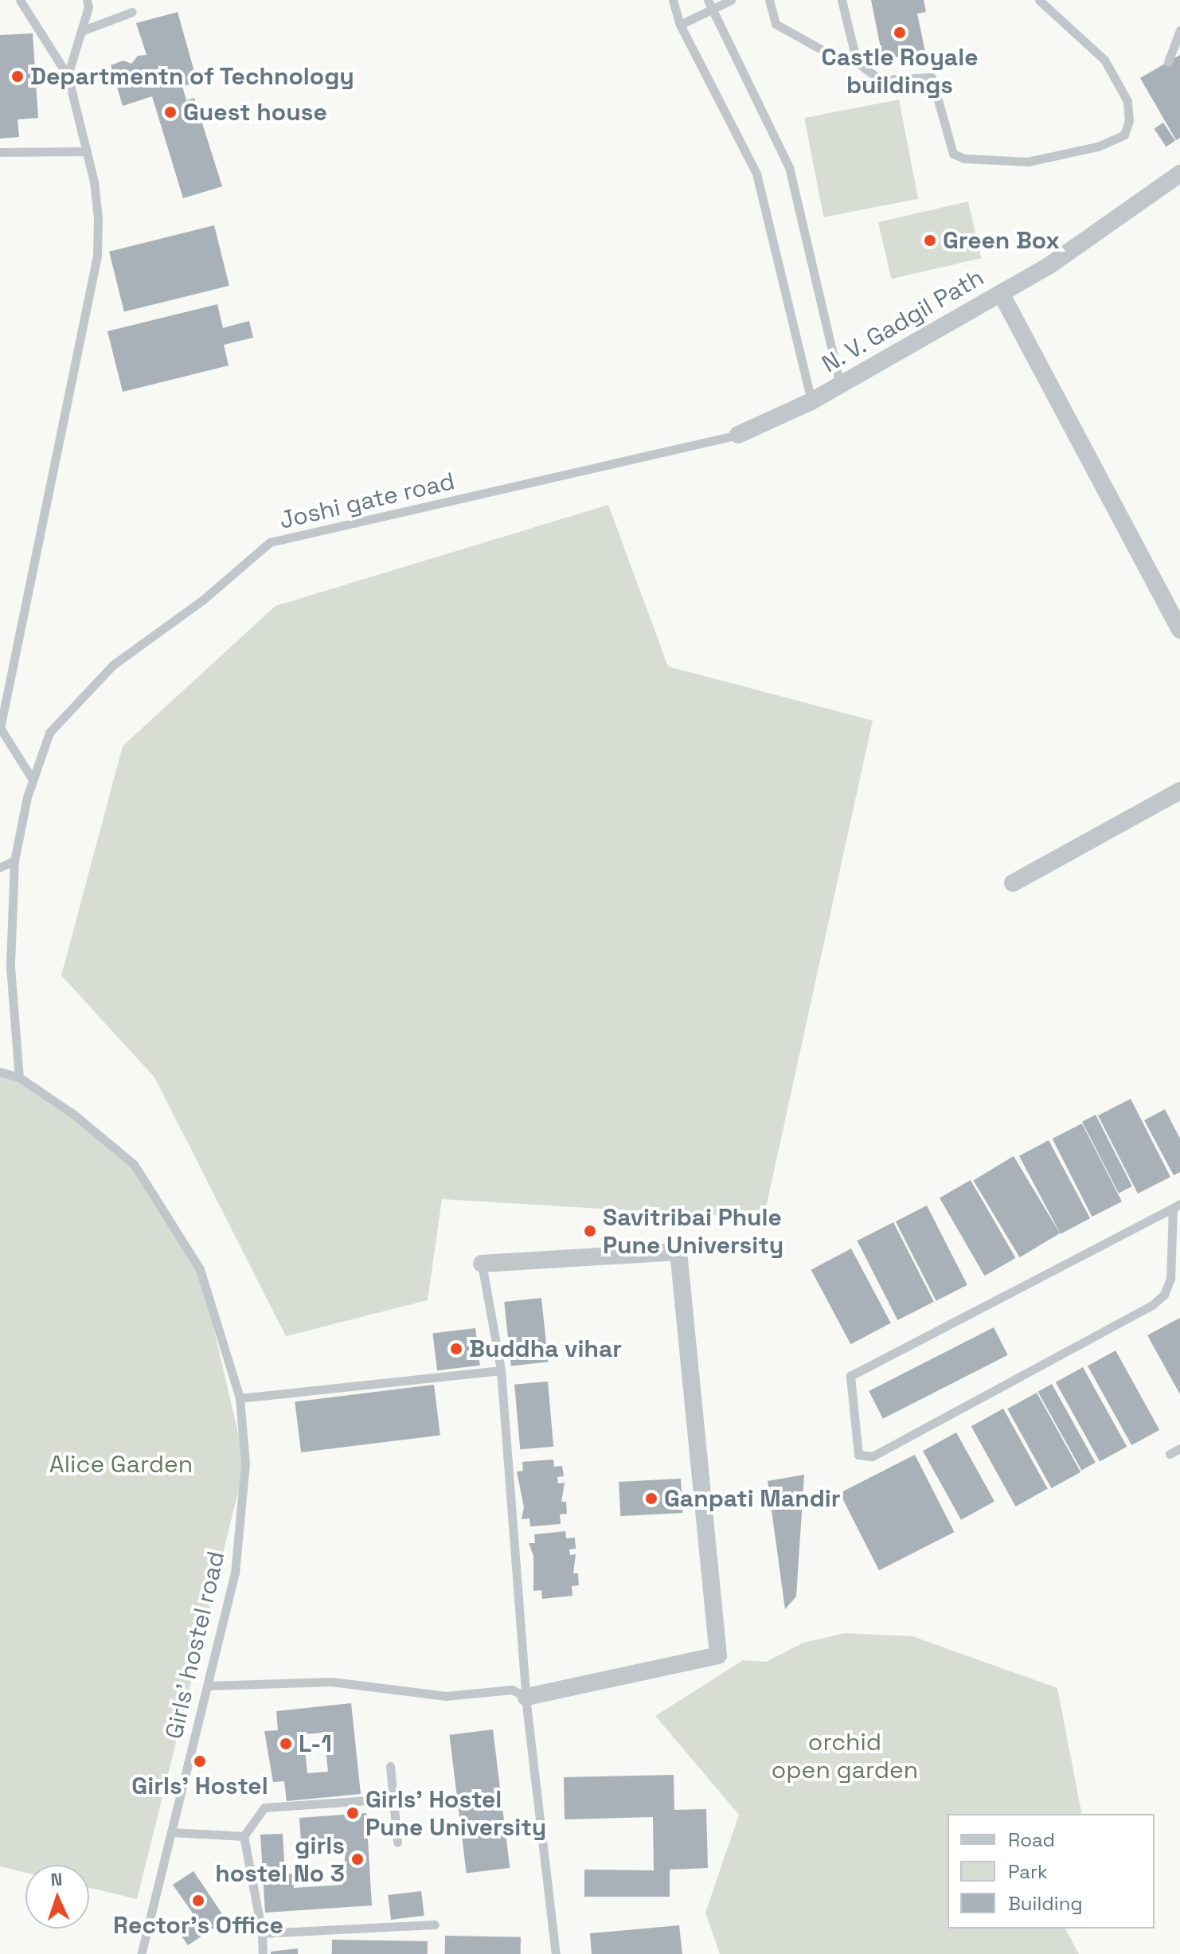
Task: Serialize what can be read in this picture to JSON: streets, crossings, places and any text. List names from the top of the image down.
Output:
{
  "streets": {
    "street": ["N. V. Gadgil Path"],
    "lane": ["Joshi gate road", "Girls' hostel road"]
  },
  "crossings": [
    ["N. V. Gadgil Path", "Joshi gate road"],
    ["Joshi gate road", "Girls' hostel road"]
  ],
  "parks": ["Alice Garden", "orchid open garden"],
  "places": [
    "Castle Royale buildings",
    "Departmentn of Technology",
    "Guest house",
    "Green Box",
    "Savitribai Phule Pune University",
    "Buddha vihar",
    "Ganpati Mandir",
    "L-1",
    "Girls' Hostel",
    "Girls' Hostel Pune University",
    "girls hostel No 3",
    "Rector's Office"
  ],
  "legend": ["Road", "Park", "Building"],
  "north": "top"
}
